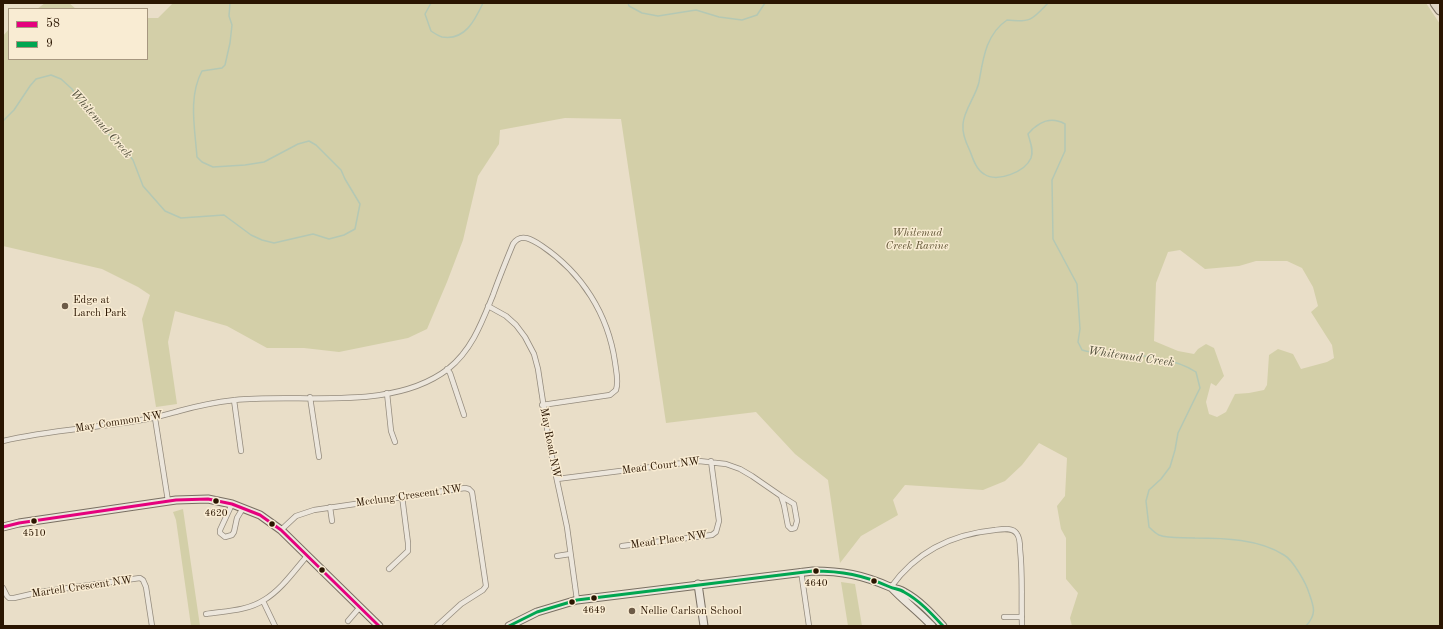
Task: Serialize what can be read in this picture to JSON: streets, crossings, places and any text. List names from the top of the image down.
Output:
{
  "streets": {
    "street": [
      "May Common NW",
      "May Road NW",
      "Mead Court NW",
      "Mcclung Crescent NW",
      "Mead Place NW",
      "Martell Crescent NW"
    ]
  },
  "crossings": [
    ["May Common NW", "May Road NW"],
    ["May Road NW", "Mead Court NW"],
    ["Mead Court NW", "Mead Place NW"]
  ],
  "water": ["Whitemud Creek"],
  "parks": ["Whitemud Creek Ravine"],
  "places": [
    "Edge at Larch Park",
    "4620",
    "4510",
    "4640",
    "4649",
    "Nellie Carlson School"
  ],
  "lines": ["transit line 58", "transit line 9"],
  "legend": ["58", "9"]
}
